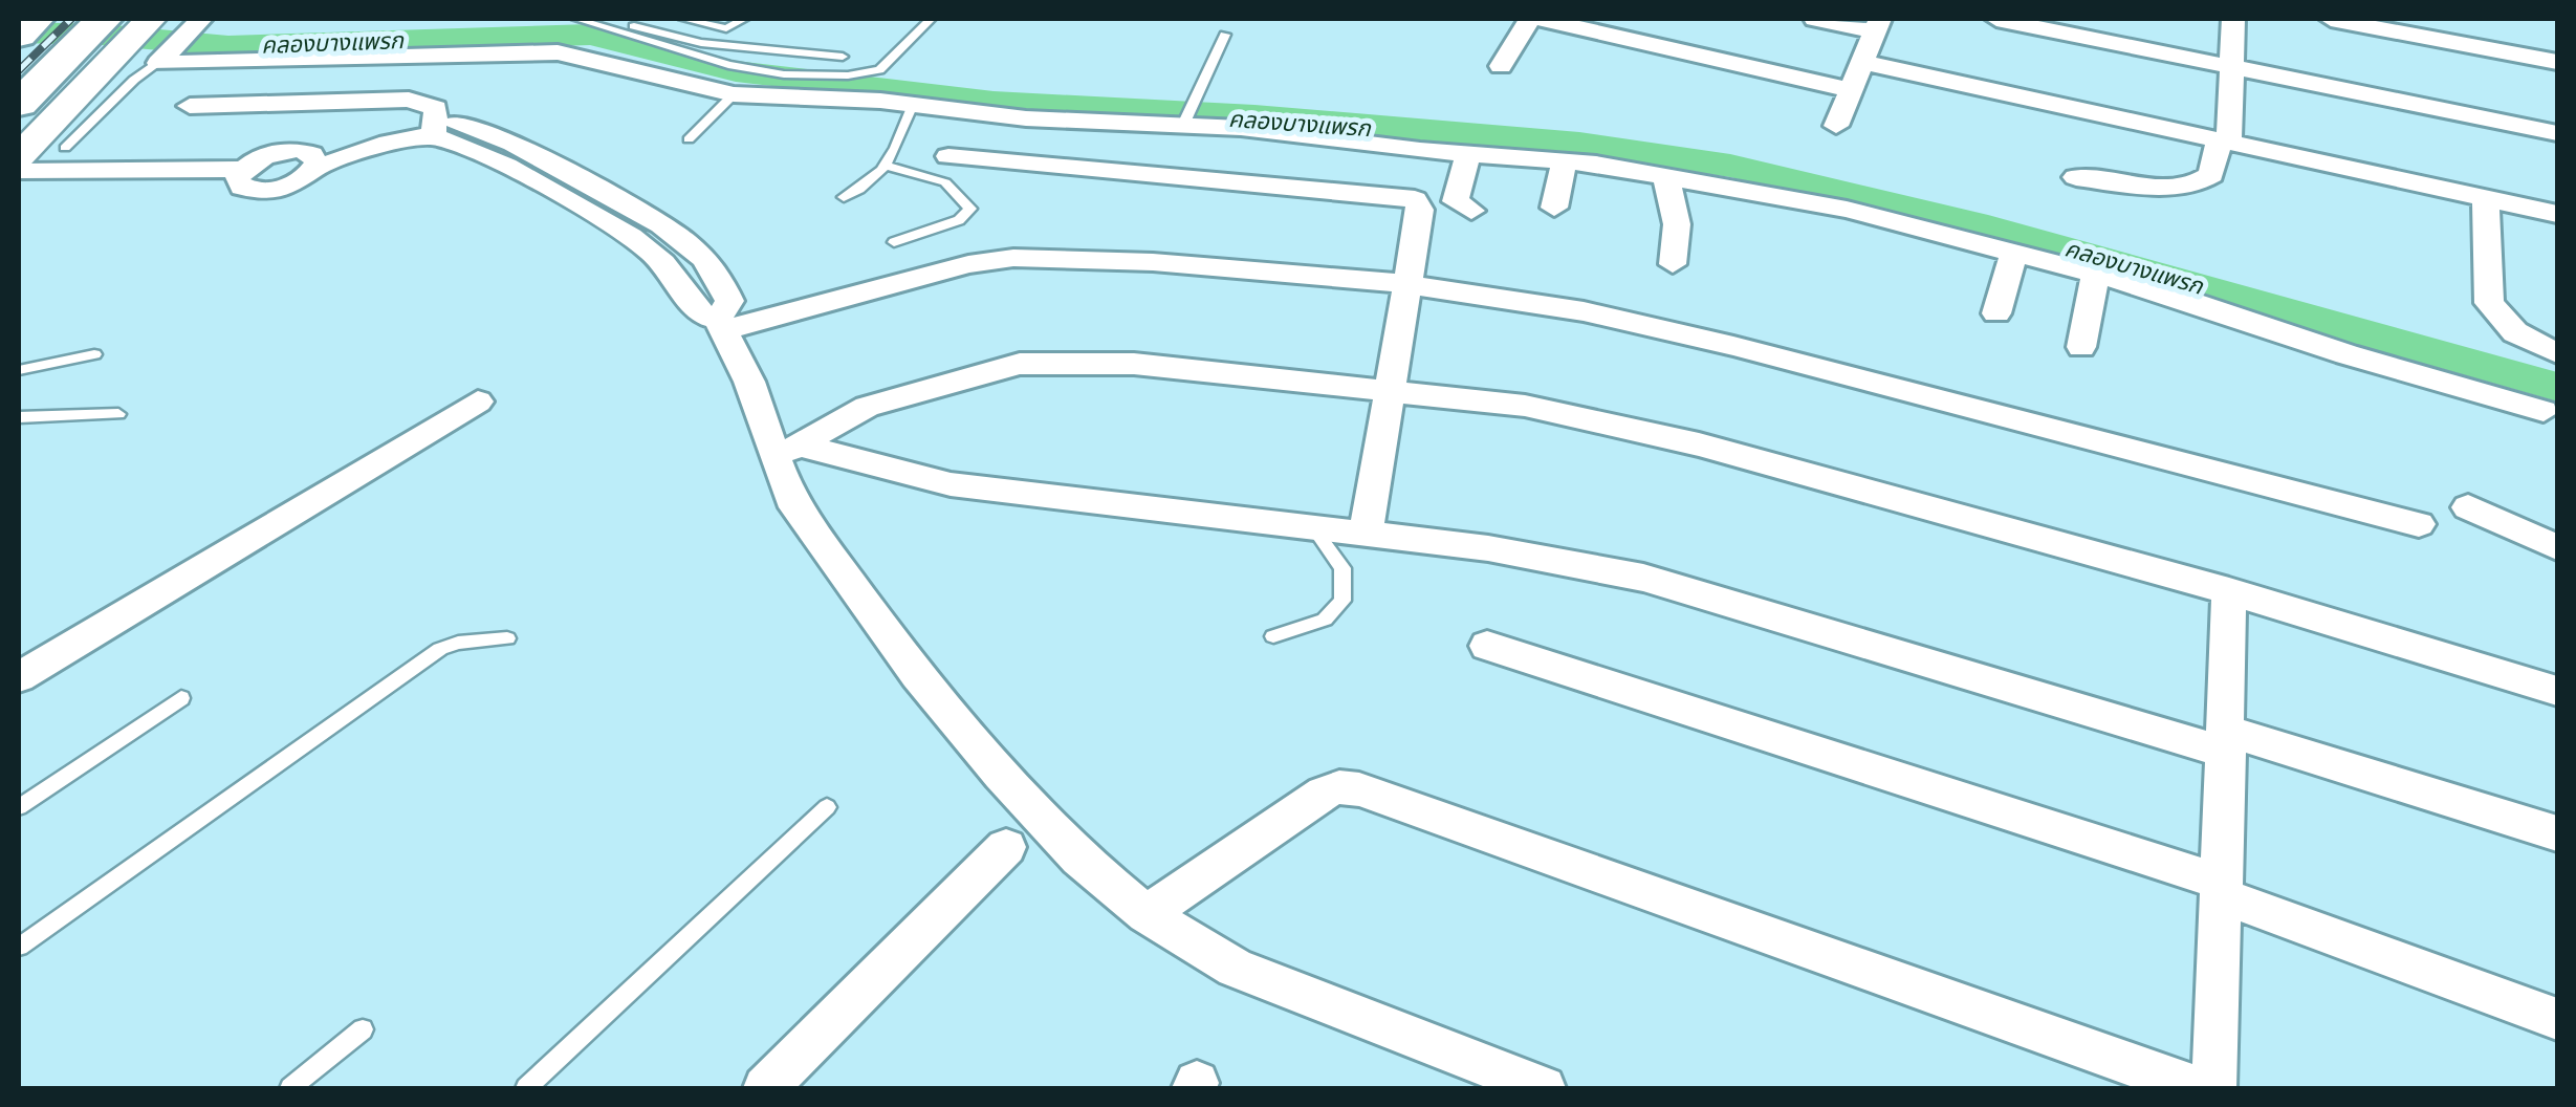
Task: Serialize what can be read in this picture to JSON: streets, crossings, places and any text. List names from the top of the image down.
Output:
{
  "water": ["คลองบางแพรก"]
}
